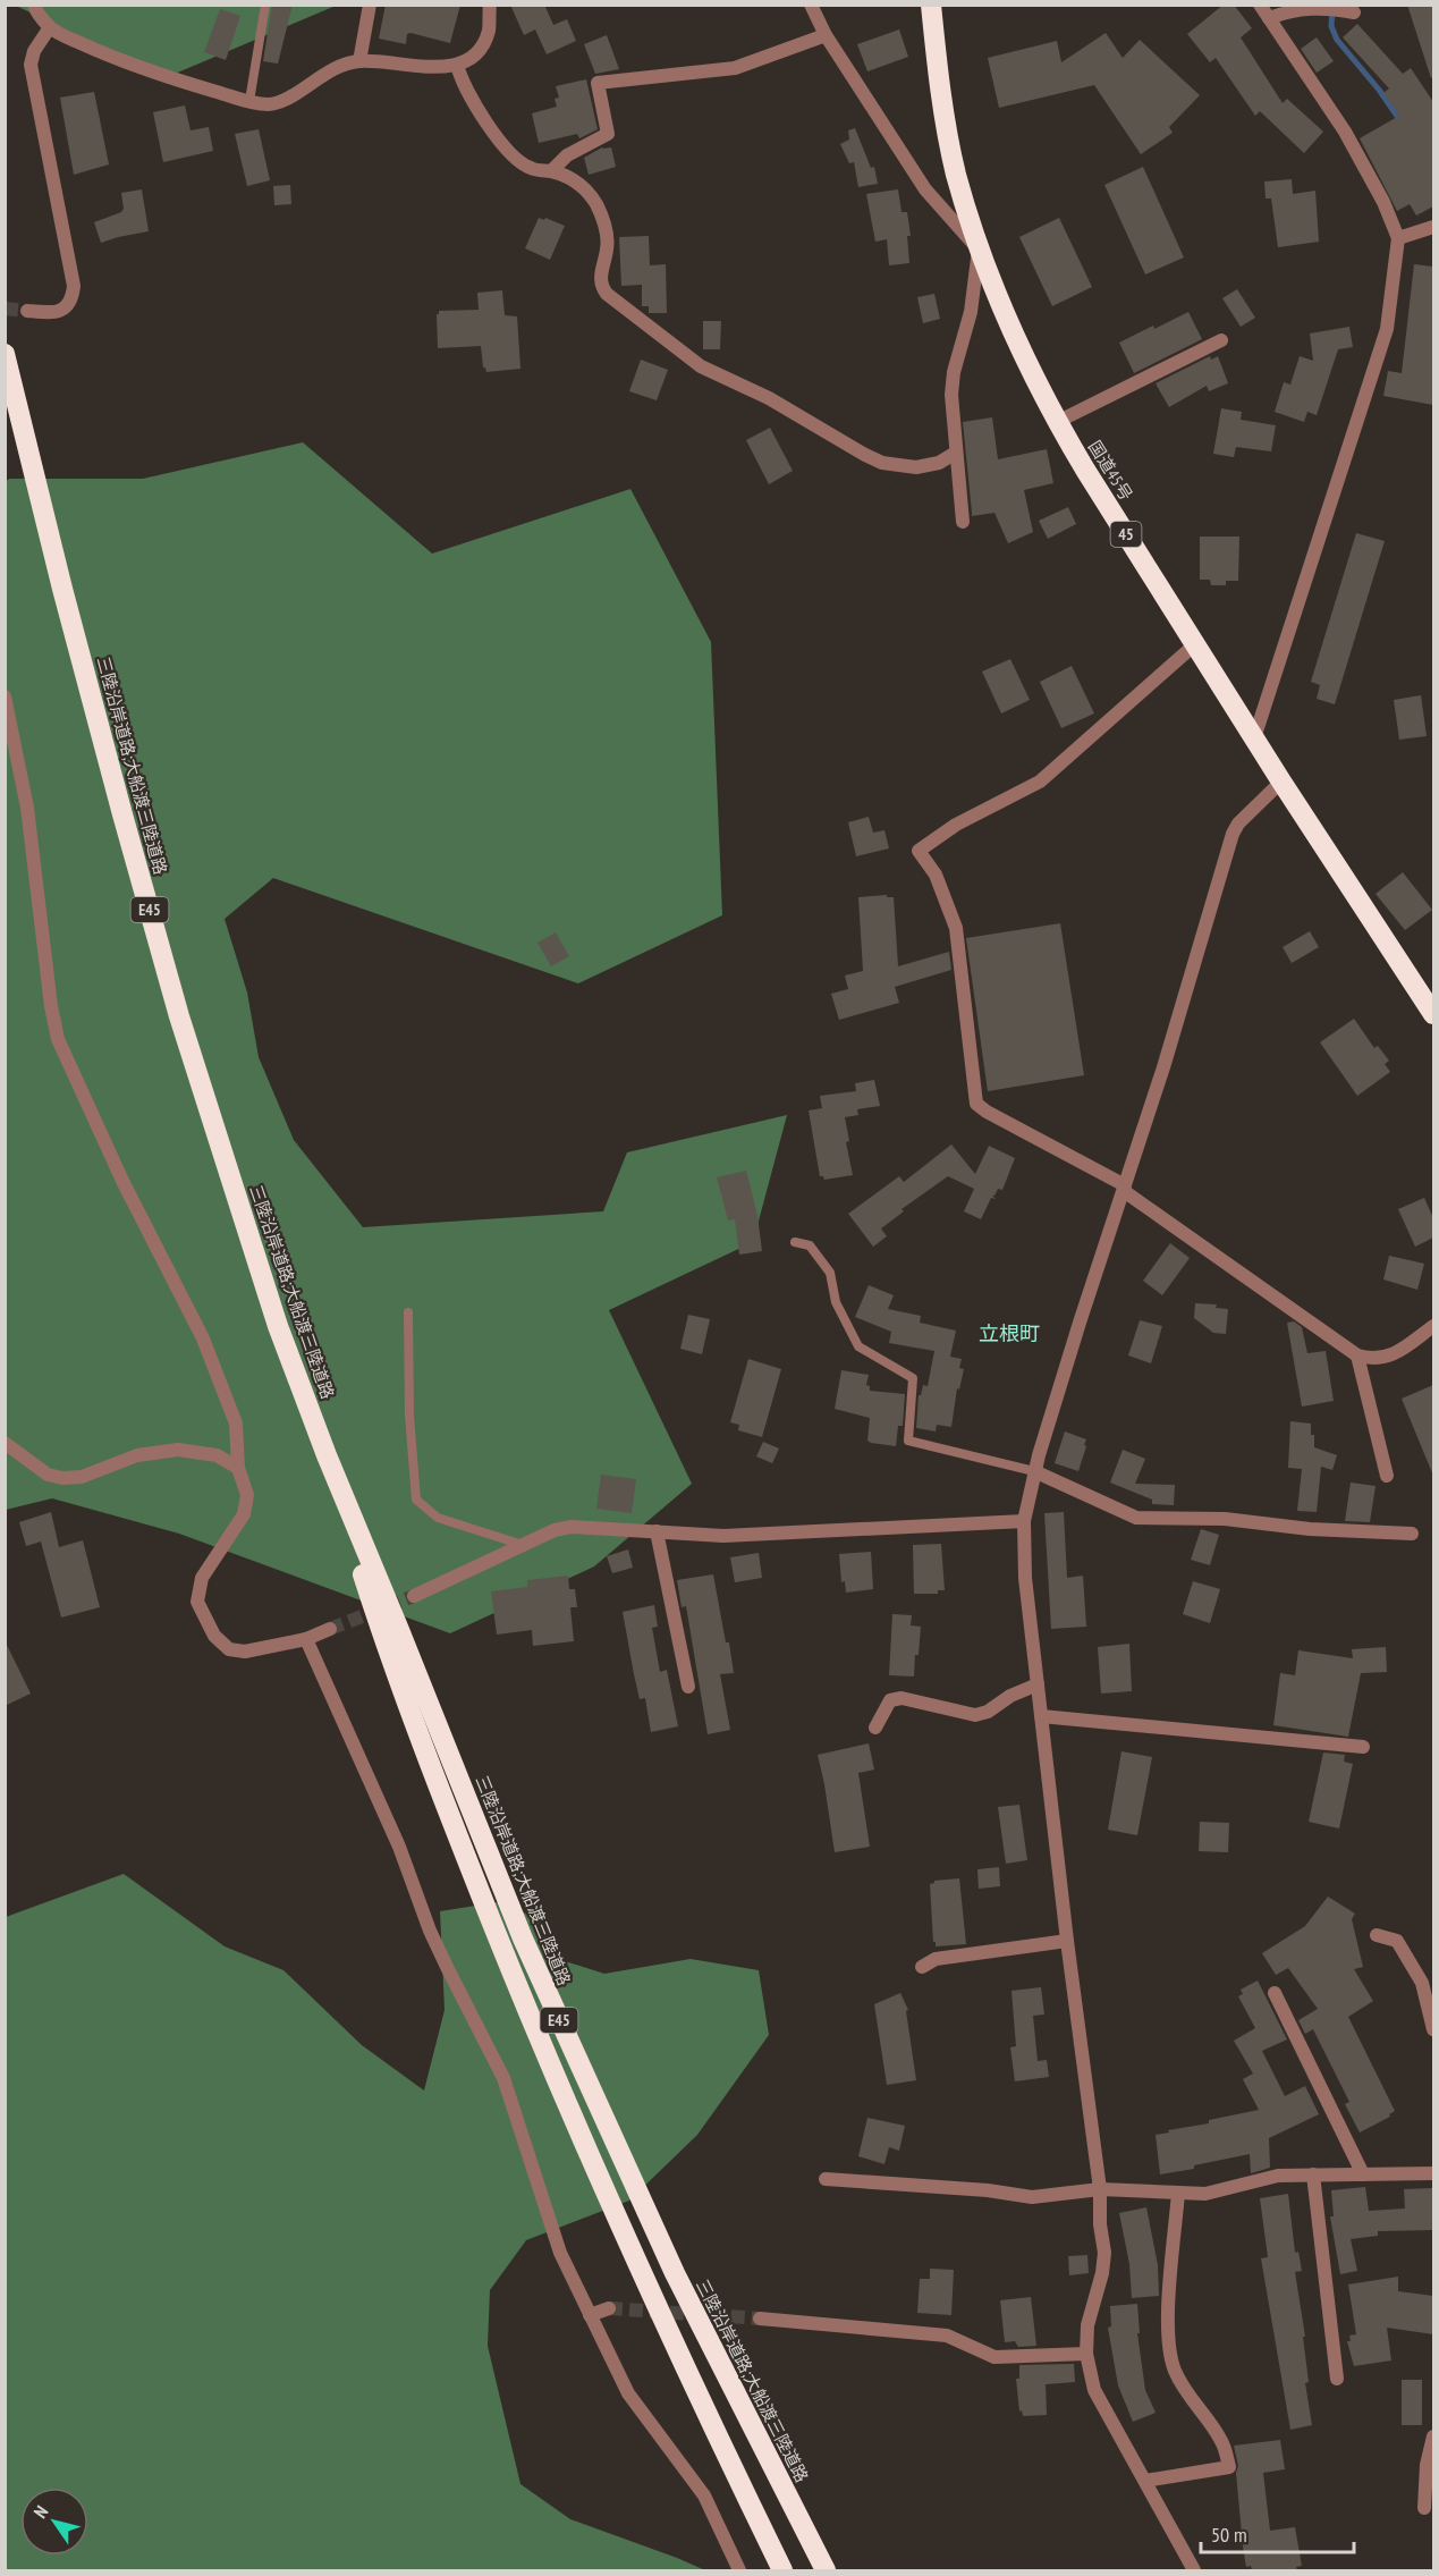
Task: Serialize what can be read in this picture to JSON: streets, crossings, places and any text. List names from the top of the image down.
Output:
{
  "streets": {
    "highway": [
      "国道45号",
      "45",
      "三陸沿岸道路;大船渡三陸道路",
      "E45"
    ]
  },
  "districts": ["立根町"],
  "scale_bar": "50 m",
  "north": "top left"
}
